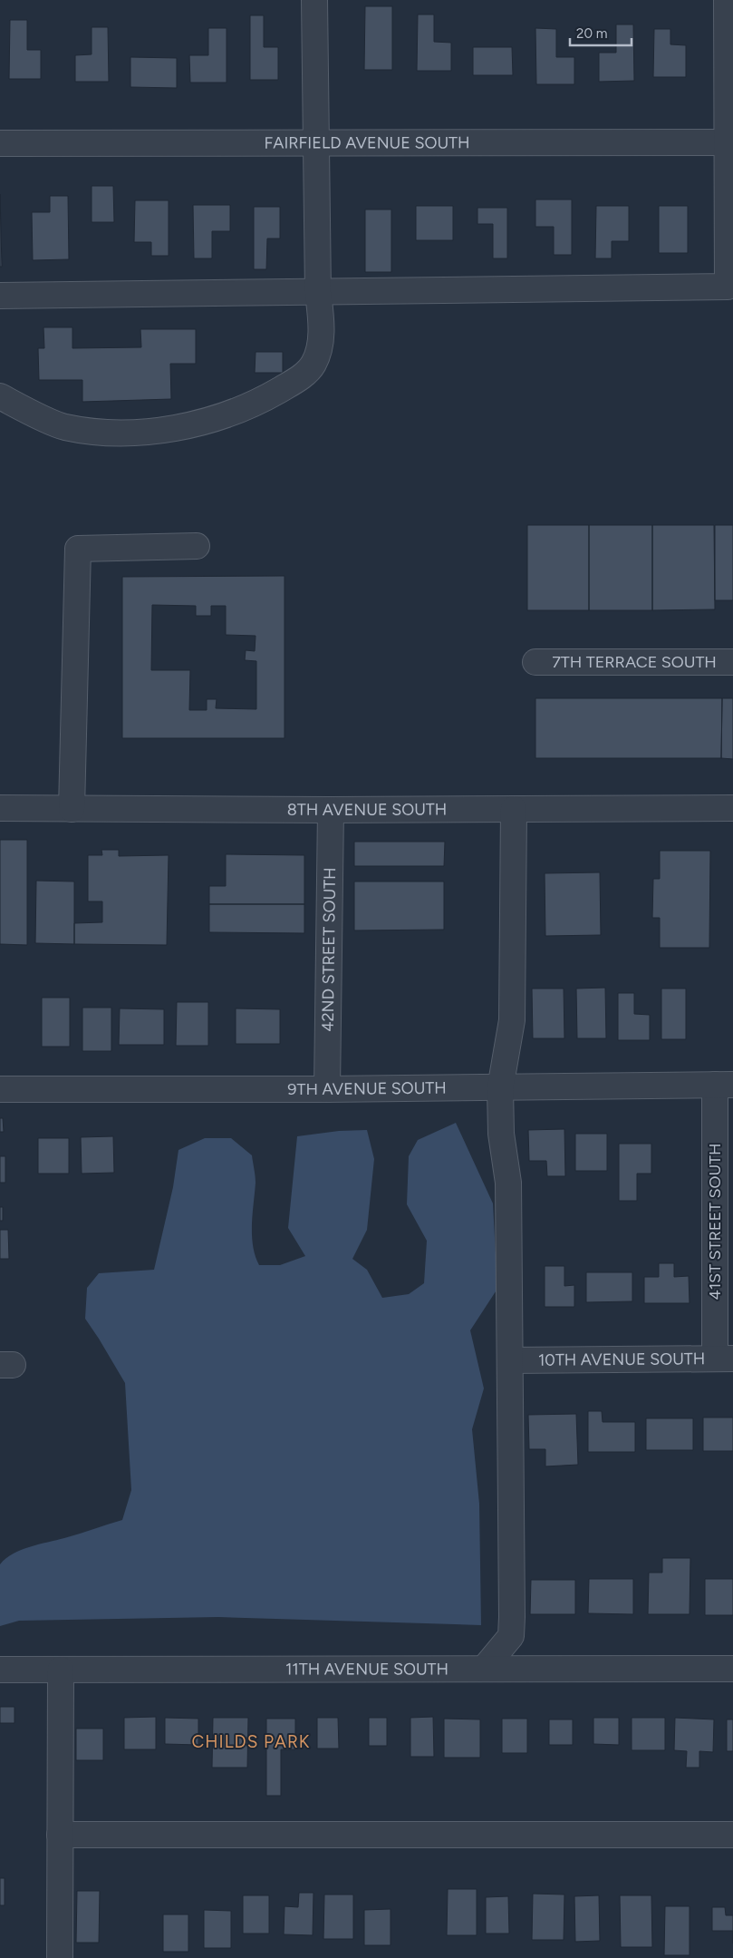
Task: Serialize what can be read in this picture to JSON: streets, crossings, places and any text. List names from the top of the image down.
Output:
{
  "streets": {
    "street": [
      "FAIRFIELD AVENUE SOUTH",
      "7TH TERRACE SOUTH",
      "8TH AVENUE SOUTH",
      "42ND STREET SOUTH",
      "9TH AVENUE SOUTH",
      "41ST STREET SOUTH",
      "10TH AVENUE SOUTH",
      "11TH AVENUE SOUTH"
    ]
  },
  "crossings": [
    ["8TH AVENUE SOUTH", "42ND STREET SOUTH"],
    ["42ND STREET SOUTH", "9TH AVENUE SOUTH"],
    ["9TH AVENUE SOUTH", "41ST STREET SOUTH"],
    ["41ST STREET SOUTH", "10TH AVENUE SOUTH"]
  ],
  "districts": ["CHILDS PARK"],
  "scale_bar": "20 m"
}
